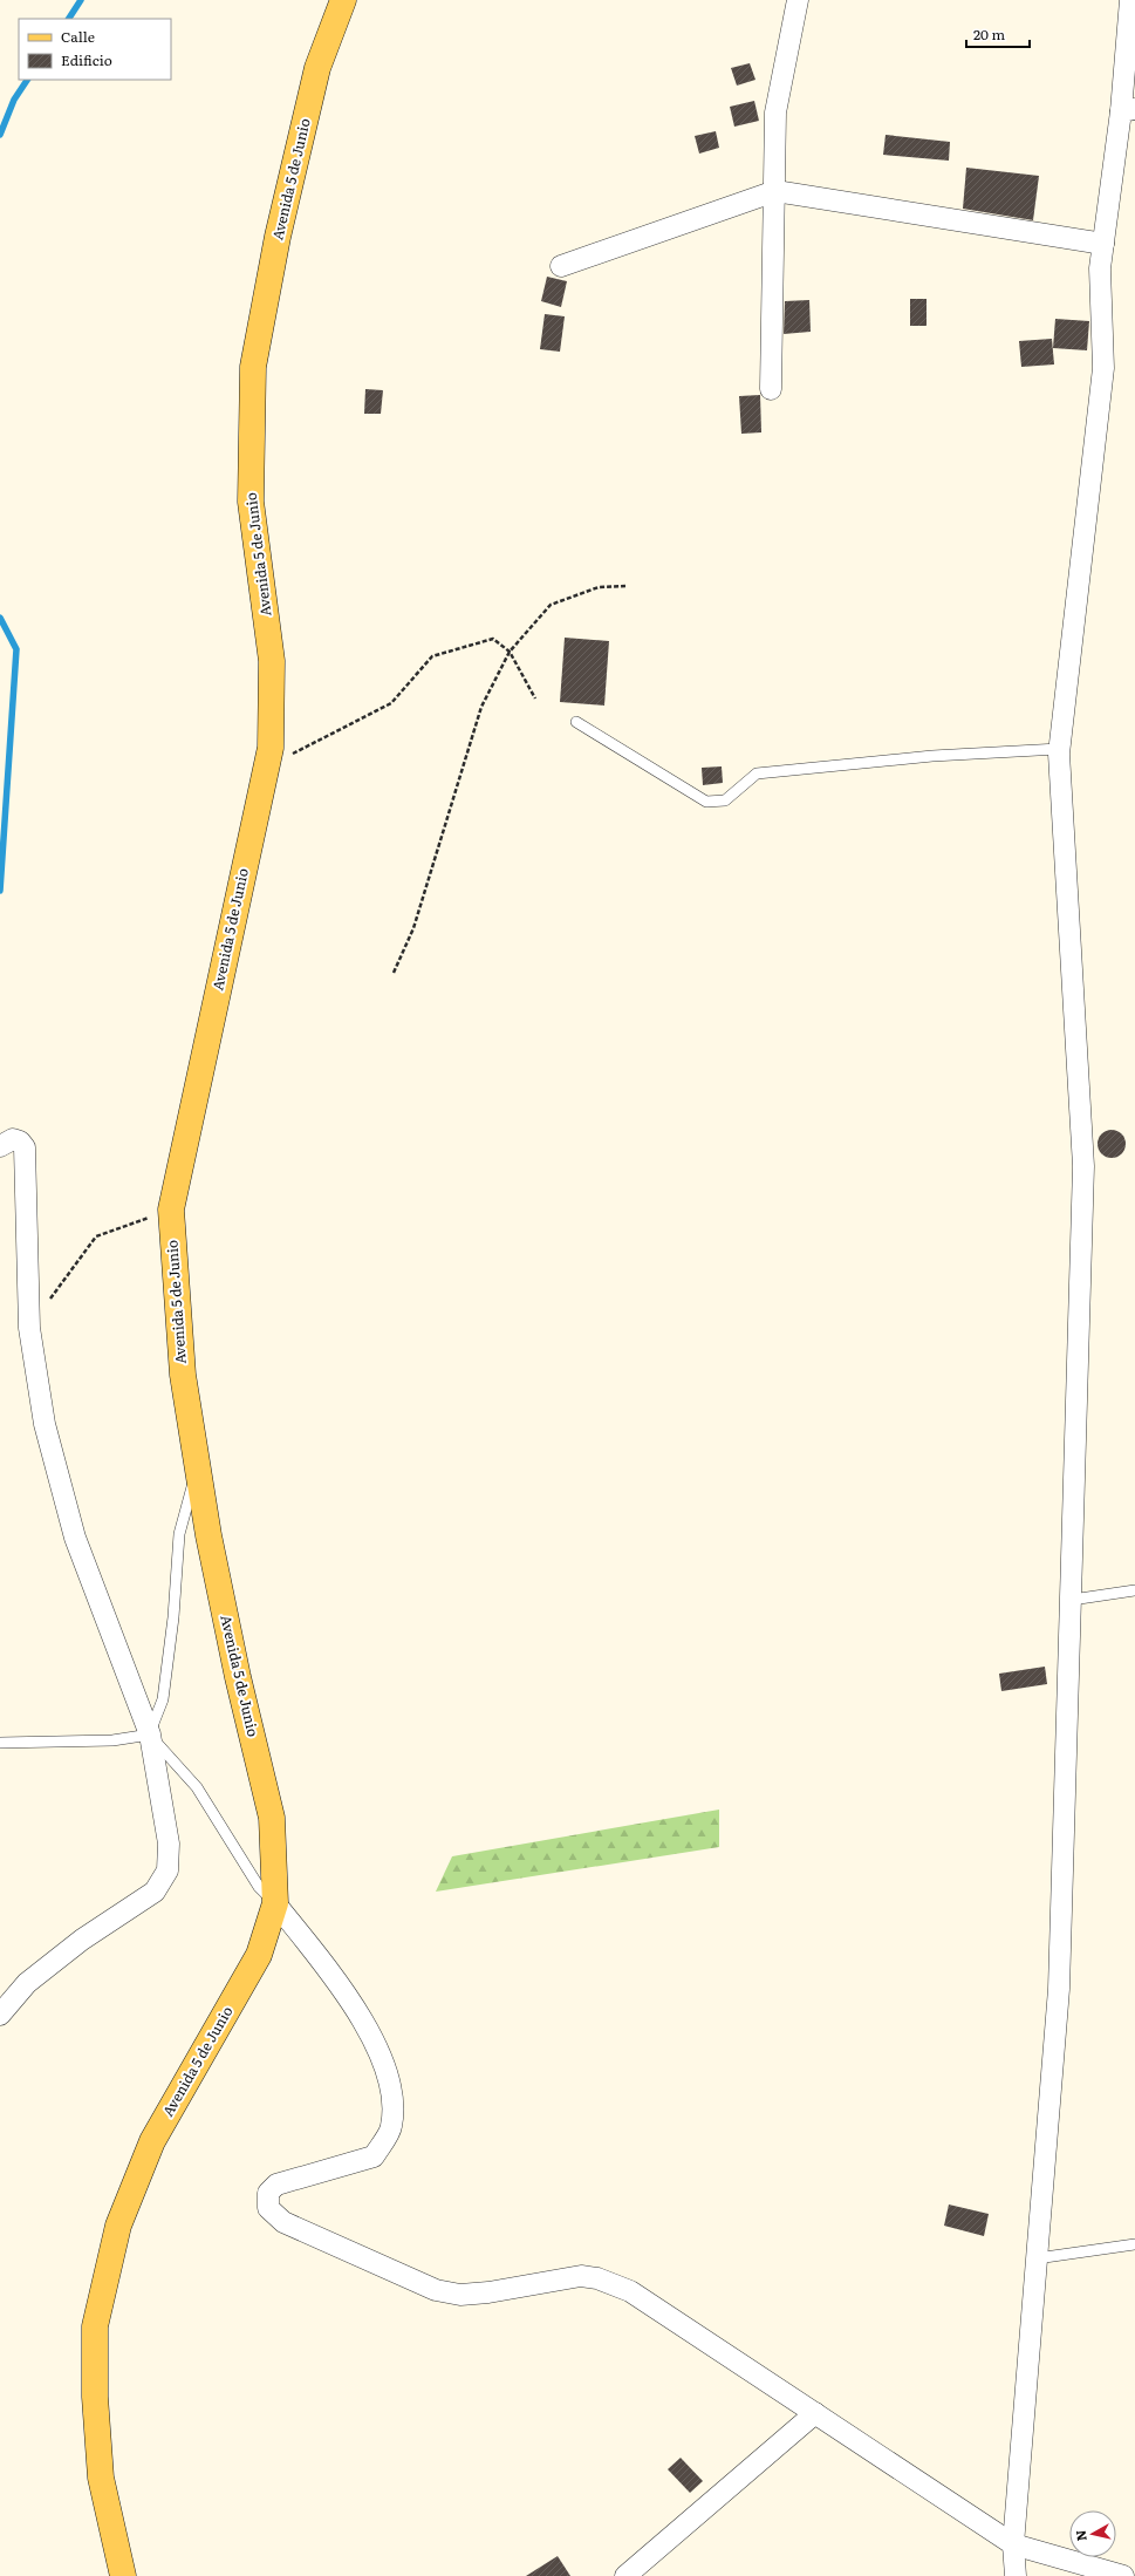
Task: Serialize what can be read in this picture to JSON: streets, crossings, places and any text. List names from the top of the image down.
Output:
{
  "streets": {
    "main road": ["Avenida 5 de Junio"]
  },
  "legend": ["Calle", "Edificio"],
  "scale_bar": "20 m",
  "north": "left"
}
